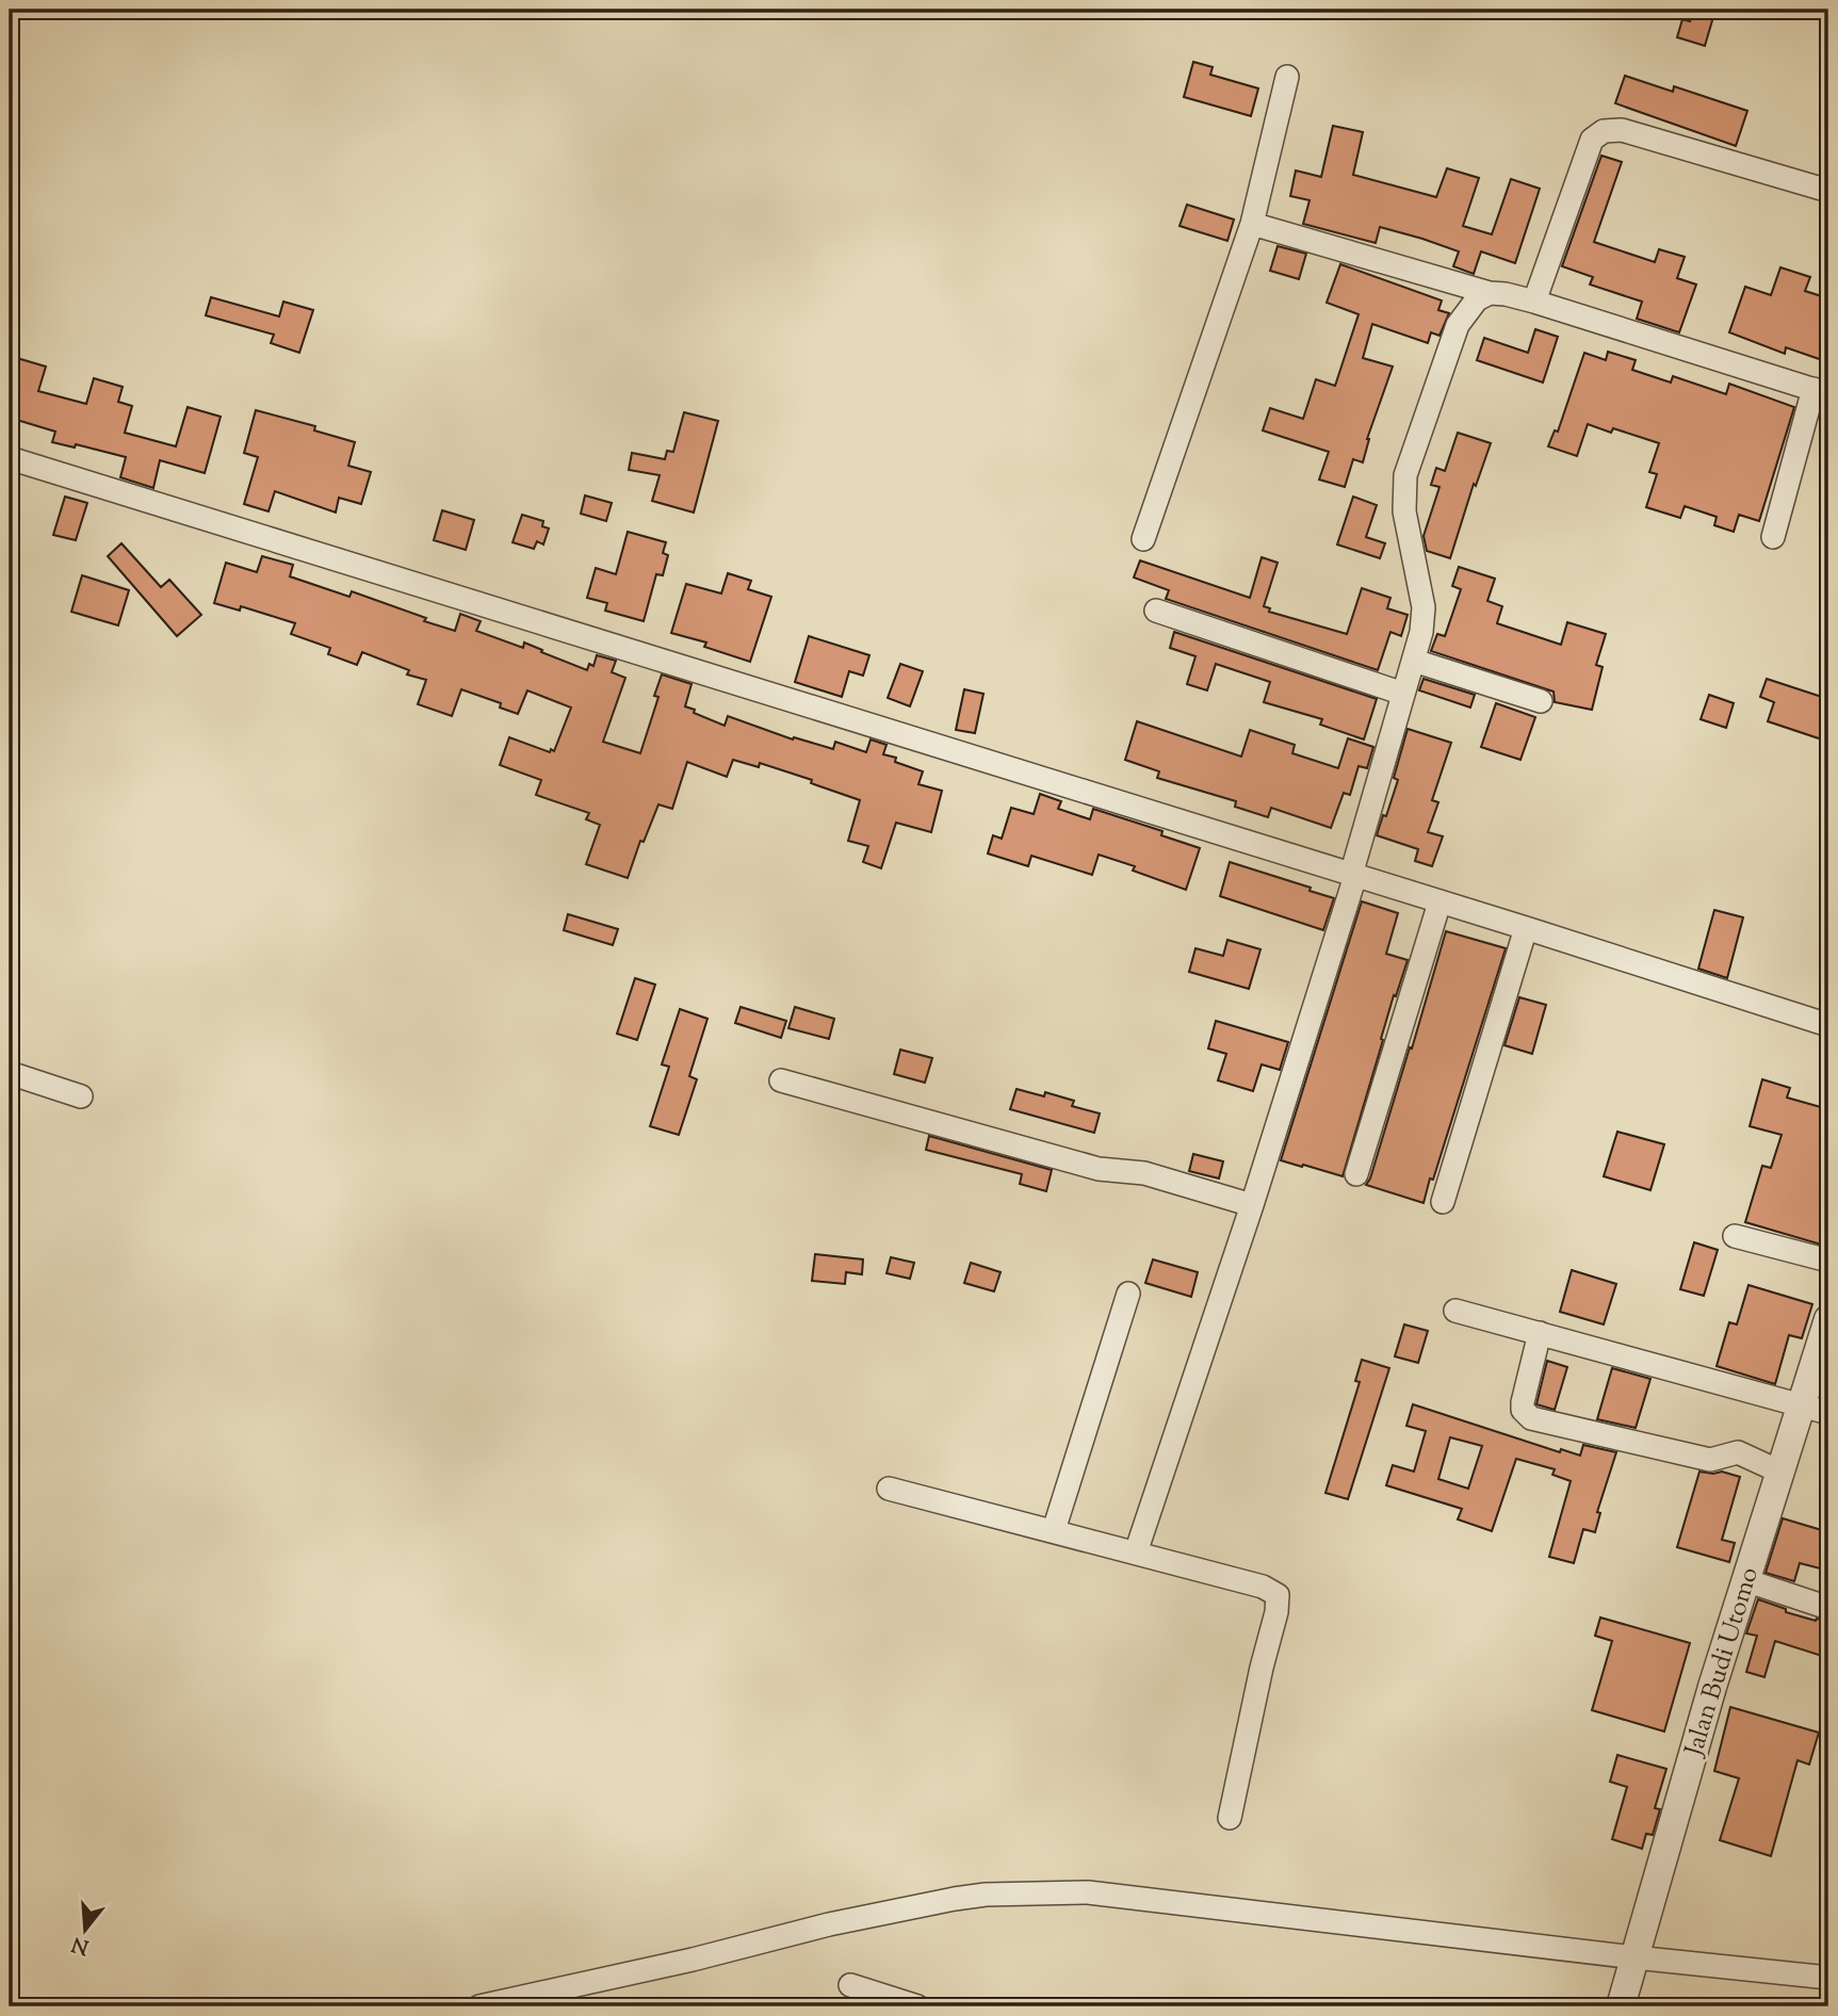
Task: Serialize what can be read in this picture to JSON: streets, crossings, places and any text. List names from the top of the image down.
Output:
{
  "streets": {
    "street": ["Jalan Budi Utomo"]
  },
  "north": "bottom"
}
